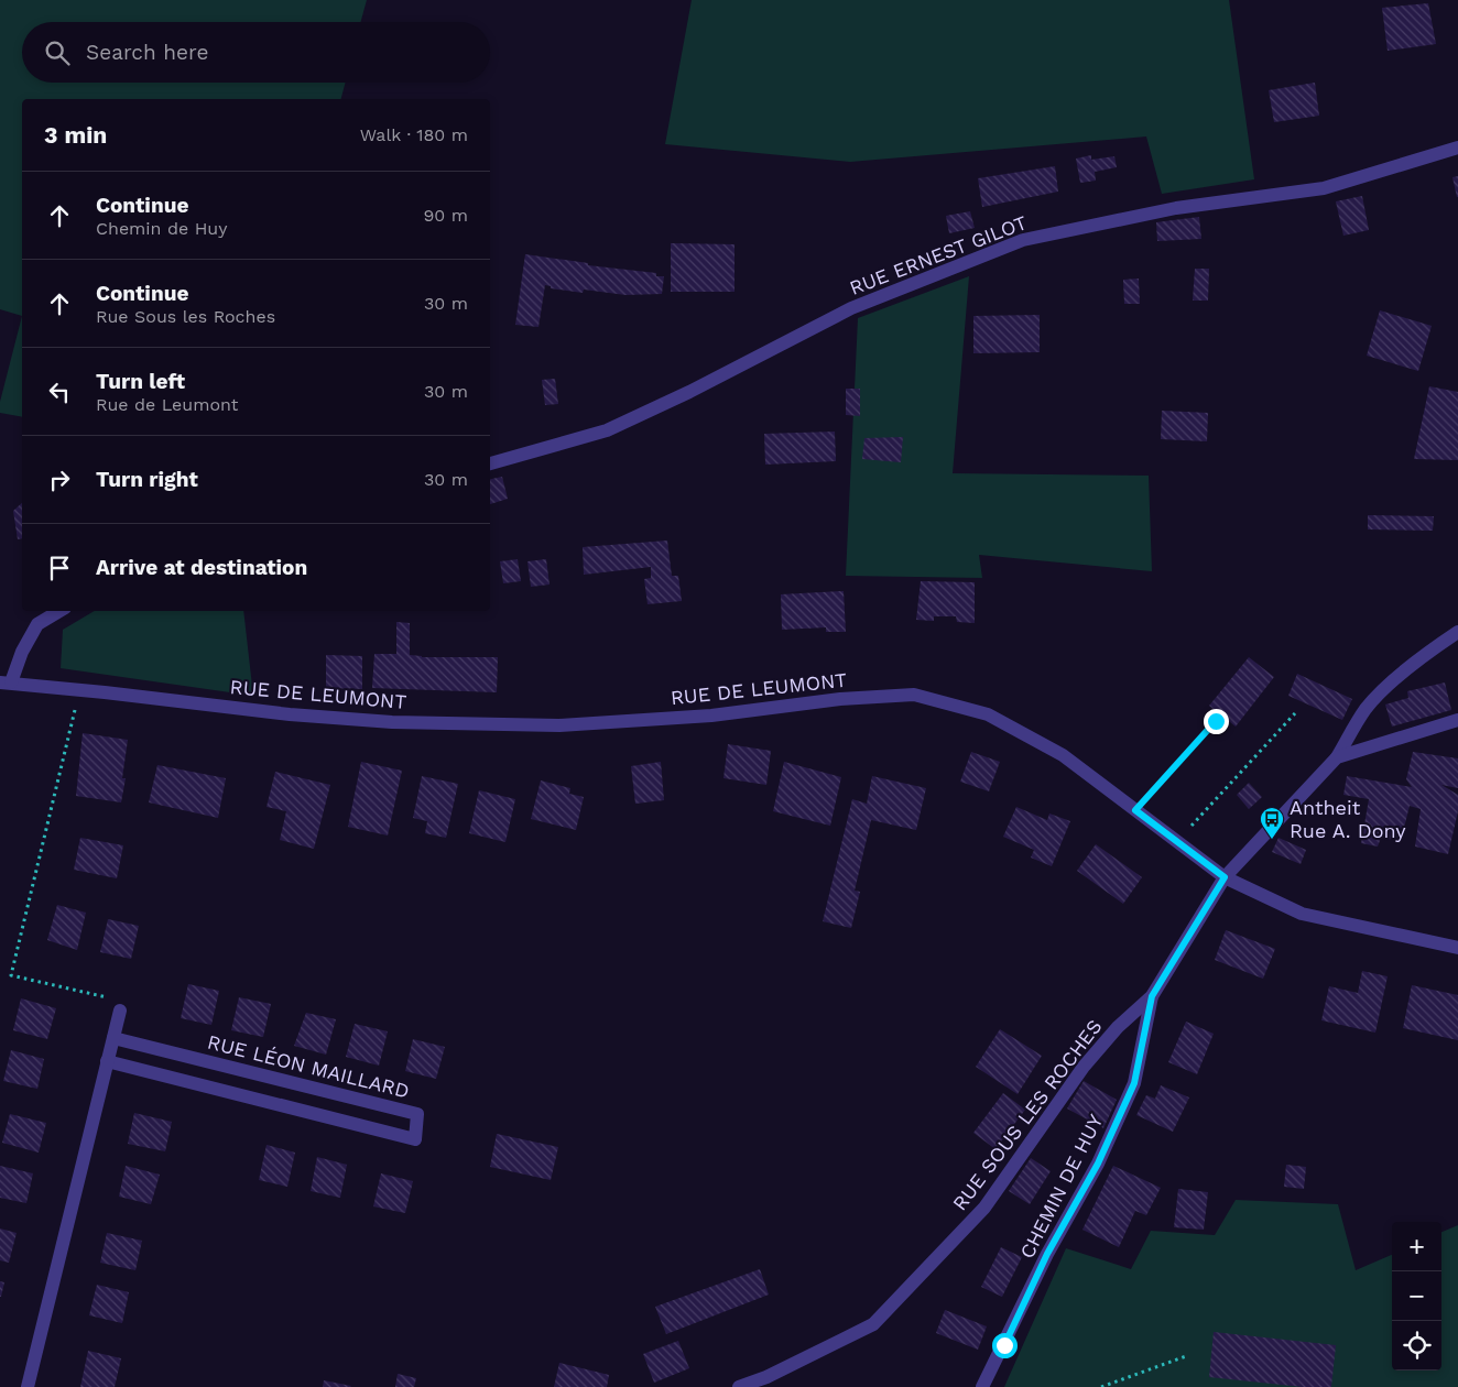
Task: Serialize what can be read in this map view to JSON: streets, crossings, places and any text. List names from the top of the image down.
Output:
{
  "streets": {
    "street": [
      "RUE ERNEST GILOT",
      "RUE DE LEUMONT",
      "RUE LÉON MAILLARD",
      "RUE SOUS LES ROCHES",
      "CHEMIN DE HUY"
    ]
  },
  "crossings": [
    ["RUE DE LEUMONT", "RUE SOUS LES ROCHES"],
    ["RUE SOUS LES ROCHES", "CHEMIN DE HUY"]
  ],
  "places": {
    "bus stop": ["Antheit Rue A. Dony"]
  },
  "page": {
    "search": "Search here",
    "heading": ["3 min", "Walk · 180 m"],
    "list": [
      ["Continue", "Chemin de Huy", "90 m"],
      ["Continue", "Rue Sous les Roches", "30 m"],
      ["Turn left", "Rue de Leumont", "30 m"],
      ["Turn right", "30 m"],
      "Arrive at destination"
    ],
    "map_buttons": ["+", "−"]
  }
}
